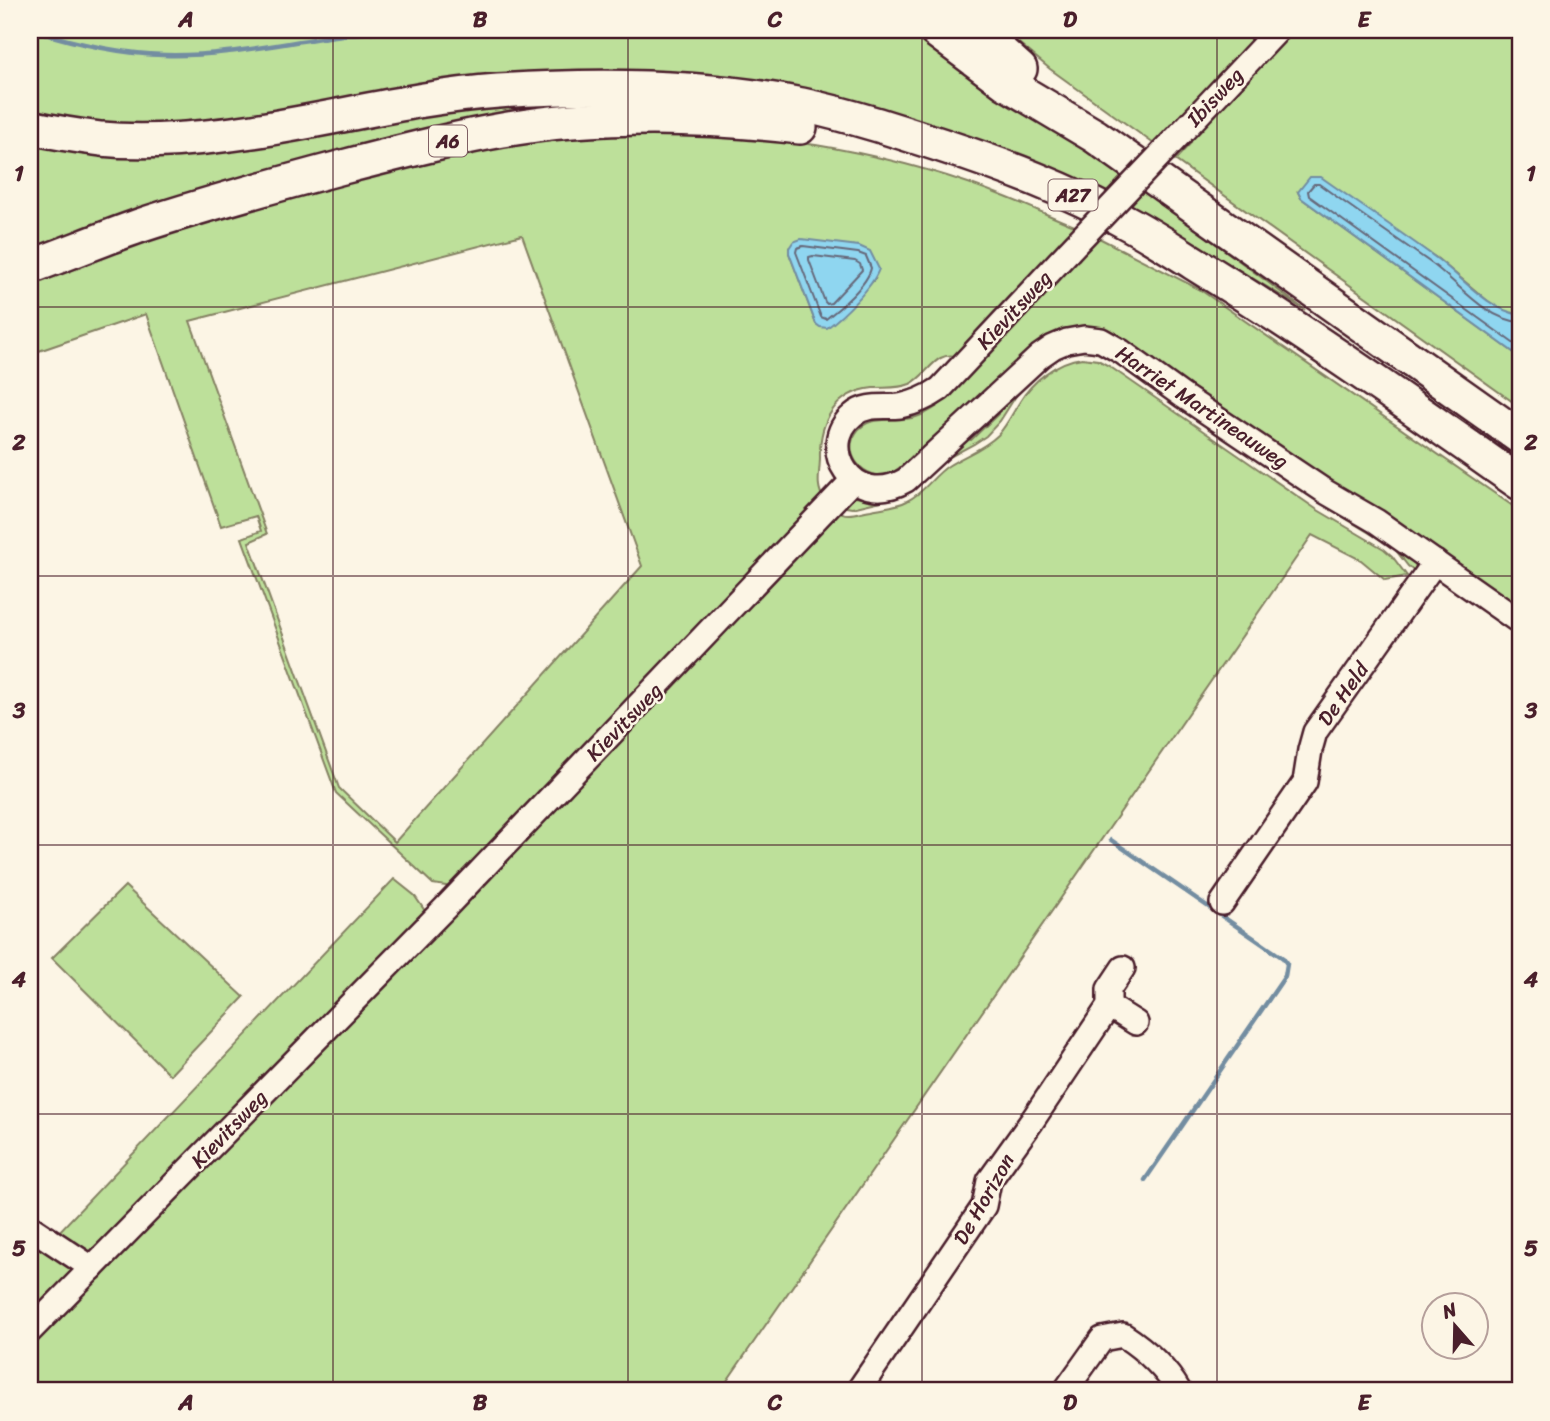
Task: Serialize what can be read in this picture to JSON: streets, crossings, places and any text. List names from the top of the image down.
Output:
{
  "streets": {
    "highway": ["A6", "A27"],
    "street": [
      "Ibisweg",
      "Kievitsweg",
      "Harriet Martineauweg",
      "De Held",
      "De Horizon"
    ]
  },
  "crossings": [
    ["Ibisweg", "Kievitsweg"],
    ["A6", "A27"],
    ["Kievitsweg", "Harriet Martineauweg"],
    ["Harriet Martineauweg", "De Held"]
  ],
  "north": "top",
  "grid": {
    "columns": [
      "A",
      "B",
      "C",
      "D",
      "E"
    ],
    "rows": [
      "1",
      "2",
      "3",
      "4",
      "5"
    ]
  }
}
